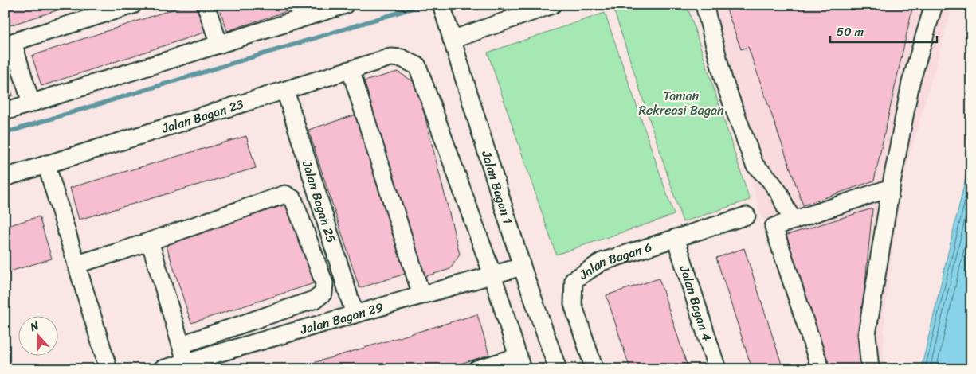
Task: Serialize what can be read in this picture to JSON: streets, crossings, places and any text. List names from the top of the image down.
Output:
{
  "streets": {
    "street": [
      "Jalan Bagan 23",
      "Jalan Bagan 1",
      "Jalan Bagan 25",
      "Jalan Bagan 6",
      "Jalan Bagan 4",
      "Jalan Bagan 29"
    ]
  },
  "crossings": [
    ["Jalan Bagan 23", "Jalan Bagan 25"],
    ["Jalan Bagan 23", "Jalan Bagan 29"],
    ["Jalan Bagan 1", "Jalan Bagan 29"],
    ["Jalan Bagan 25", "Jalan Bagan 29"],
    ["Jalan Bagan 6", "Jalan Bagan 4"]
  ],
  "parks": ["Taman Rekreasi Bagan"],
  "scale_bar": "50 m",
  "north": "top"
}
